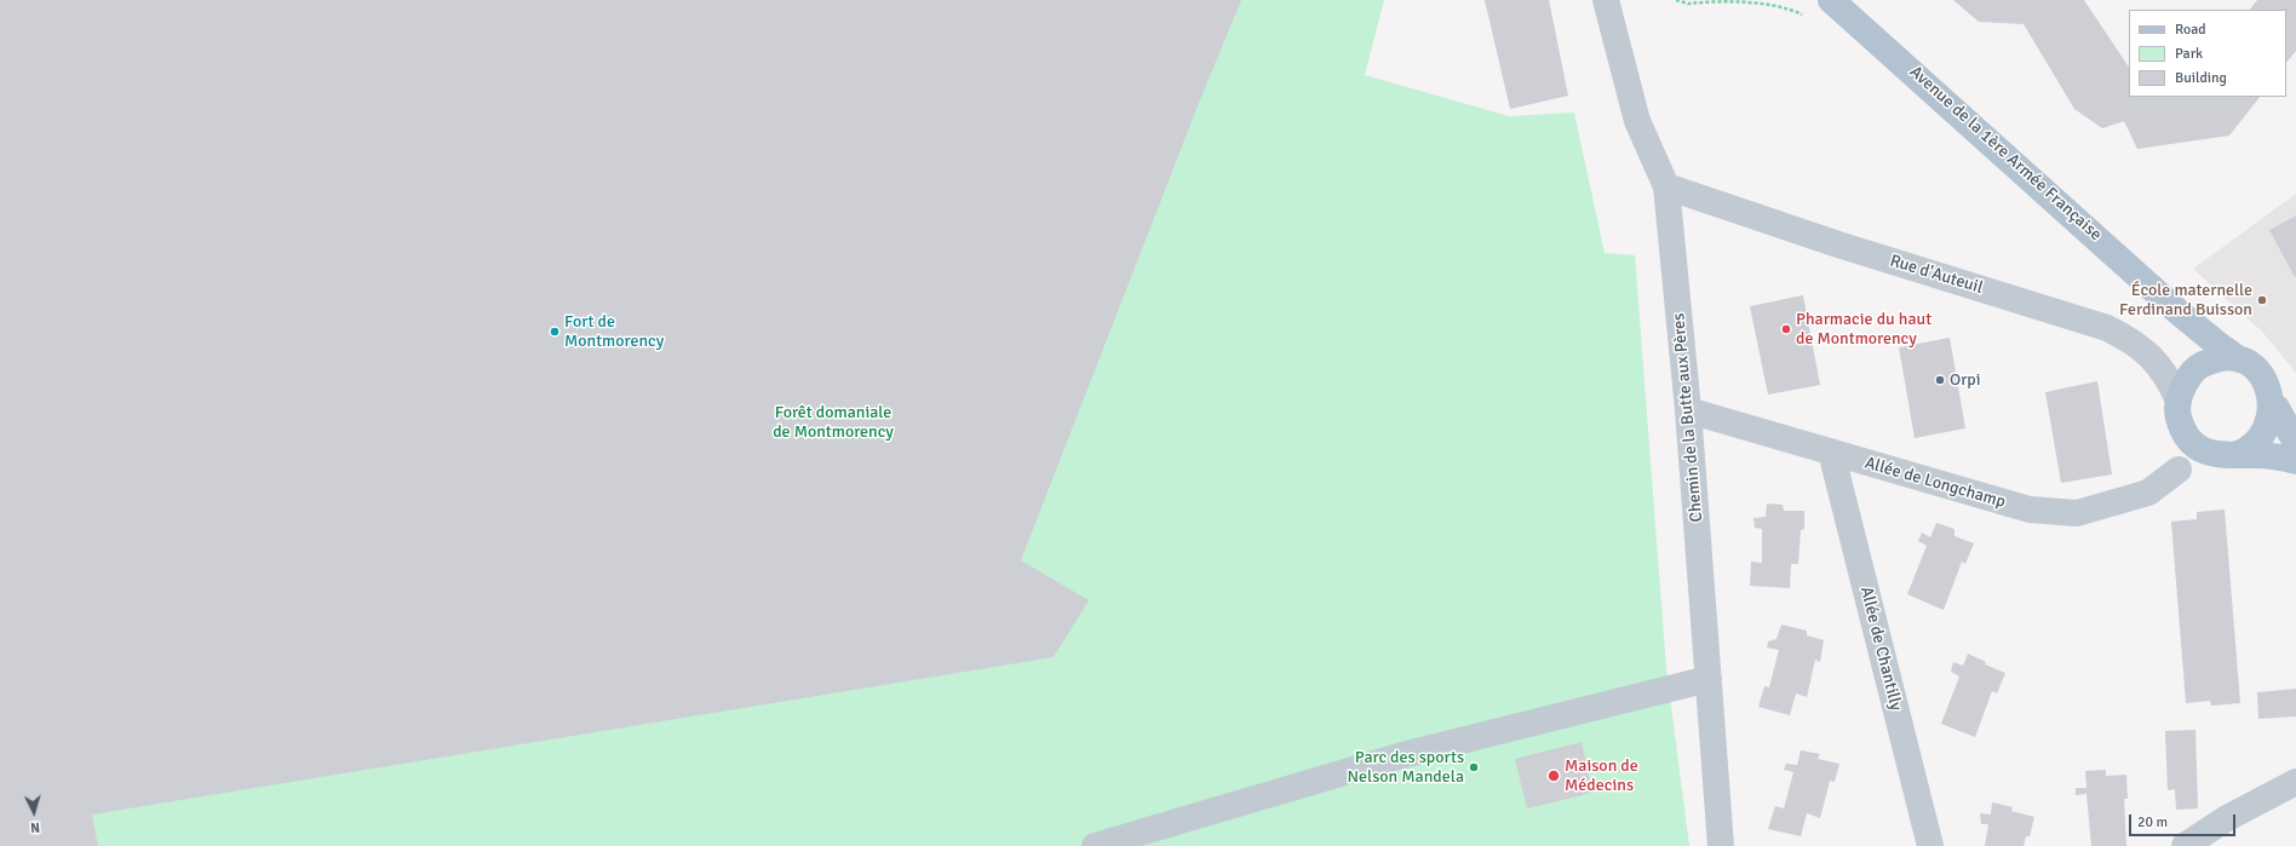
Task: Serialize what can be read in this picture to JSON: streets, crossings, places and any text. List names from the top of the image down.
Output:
{
  "streets": {
    "main road": ["Avenue de la 1ère Armée Française"],
    "street": [
      "Rue d'Auteuil",
      "Chemin de la Butte aux Pères",
      "Allée de Longchamp",
      "Allée de Chantilly"
    ]
  },
  "crossings": [
    ["Avenue de la 1ère Armée Française", "Rue d'Auteuil"],
    ["Avenue de la 1ère Armée Française", "Allée de Longchamp"],
    ["Rue d'Auteuil", "Chemin de la Butte aux Pères"],
    ["Rue d'Auteuil", "Allée de Longchamp"],
    ["Chemin de la Butte aux Pères", "Allée de Longchamp"],
    ["Allée de Longchamp", "Allée de Chantilly"]
  ],
  "parks": ["Forêt domaniale de Montmorency"],
  "places": [
    "École maternelle Ferdinand Buisson",
    "Pharmacie du haut de Montmorency",
    "Fort de Montmorency",
    "Orpi",
    "Parc des sports Nelson Mandela",
    "Maison de Médecins"
  ],
  "legend": ["Road", "Park", "Building"],
  "scale_bar": "20 m",
  "north": "bottom"
}
